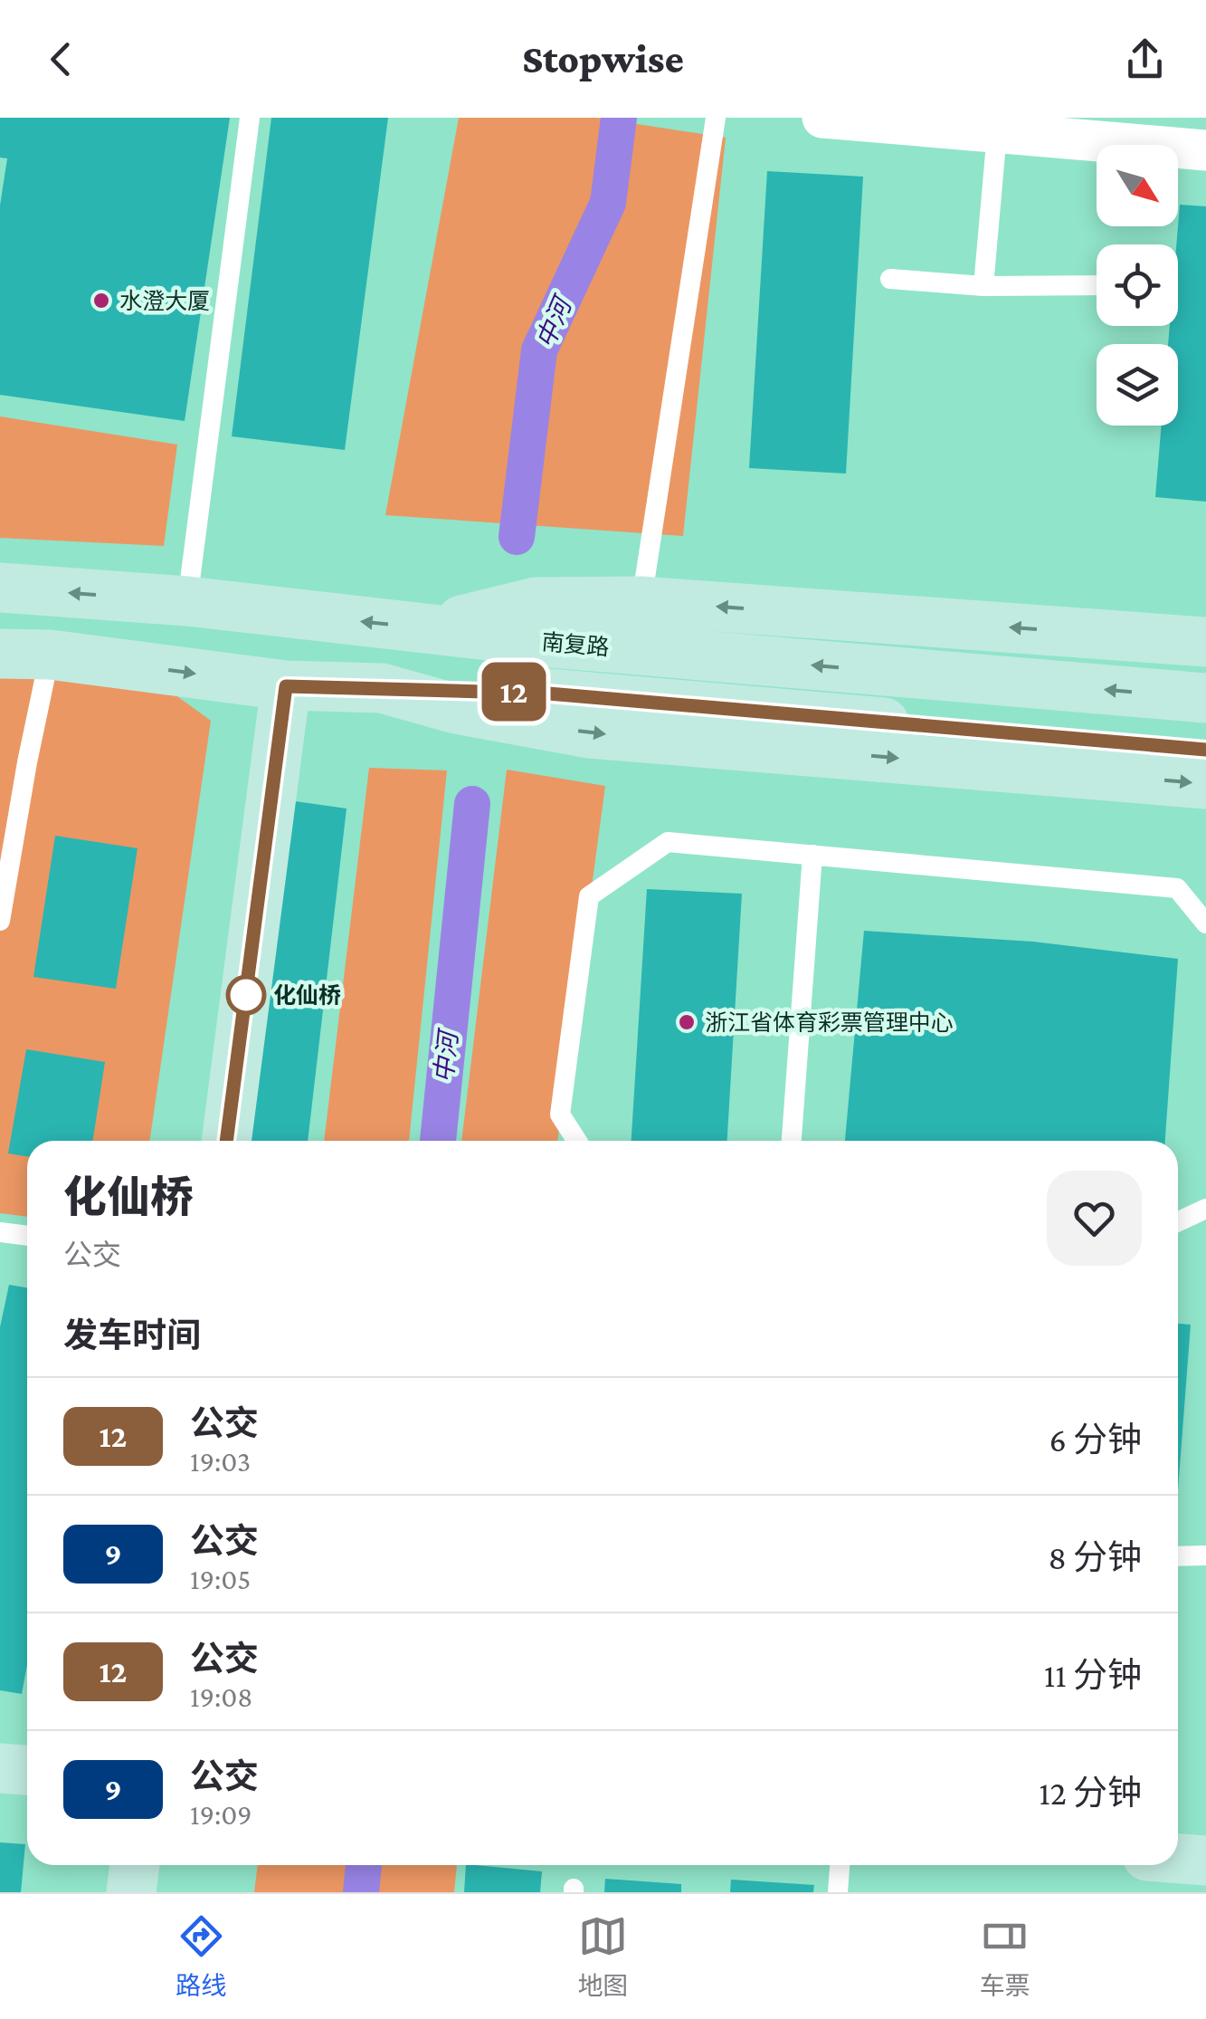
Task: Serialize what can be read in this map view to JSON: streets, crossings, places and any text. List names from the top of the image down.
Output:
{
  "streets": {
    "main road": ["南复路"]
  },
  "water": ["中河"],
  "places": ["水澄大厦", "化仙桥", "浙江省体育彩票管理中心"],
  "lines": ["bus line 12"],
  "north": "bottom right",
  "page": {
    "header": "Stopwise",
    "on_map": "12",
    "heading": [
      ["化仙桥", "公交"],
      "发车时间"
    ],
    "list": [
      {
        "mark": "12",
        "name": "公交",
        "note": "19:03",
        "value": "6 分钟"
      },
      {
        "mark": "9",
        "name": "公交",
        "note": "19:05",
        "value": "8 分钟"
      },
      {
        "mark": "12",
        "name": "公交",
        "note": "19:08",
        "value": "11 分钟"
      },
      {
        "mark": "9",
        "name": "公交",
        "note": "19:09",
        "value": "12 分钟"
      }
    ],
    "tabs": ["路线", "地图", "车票"]
  }
}
